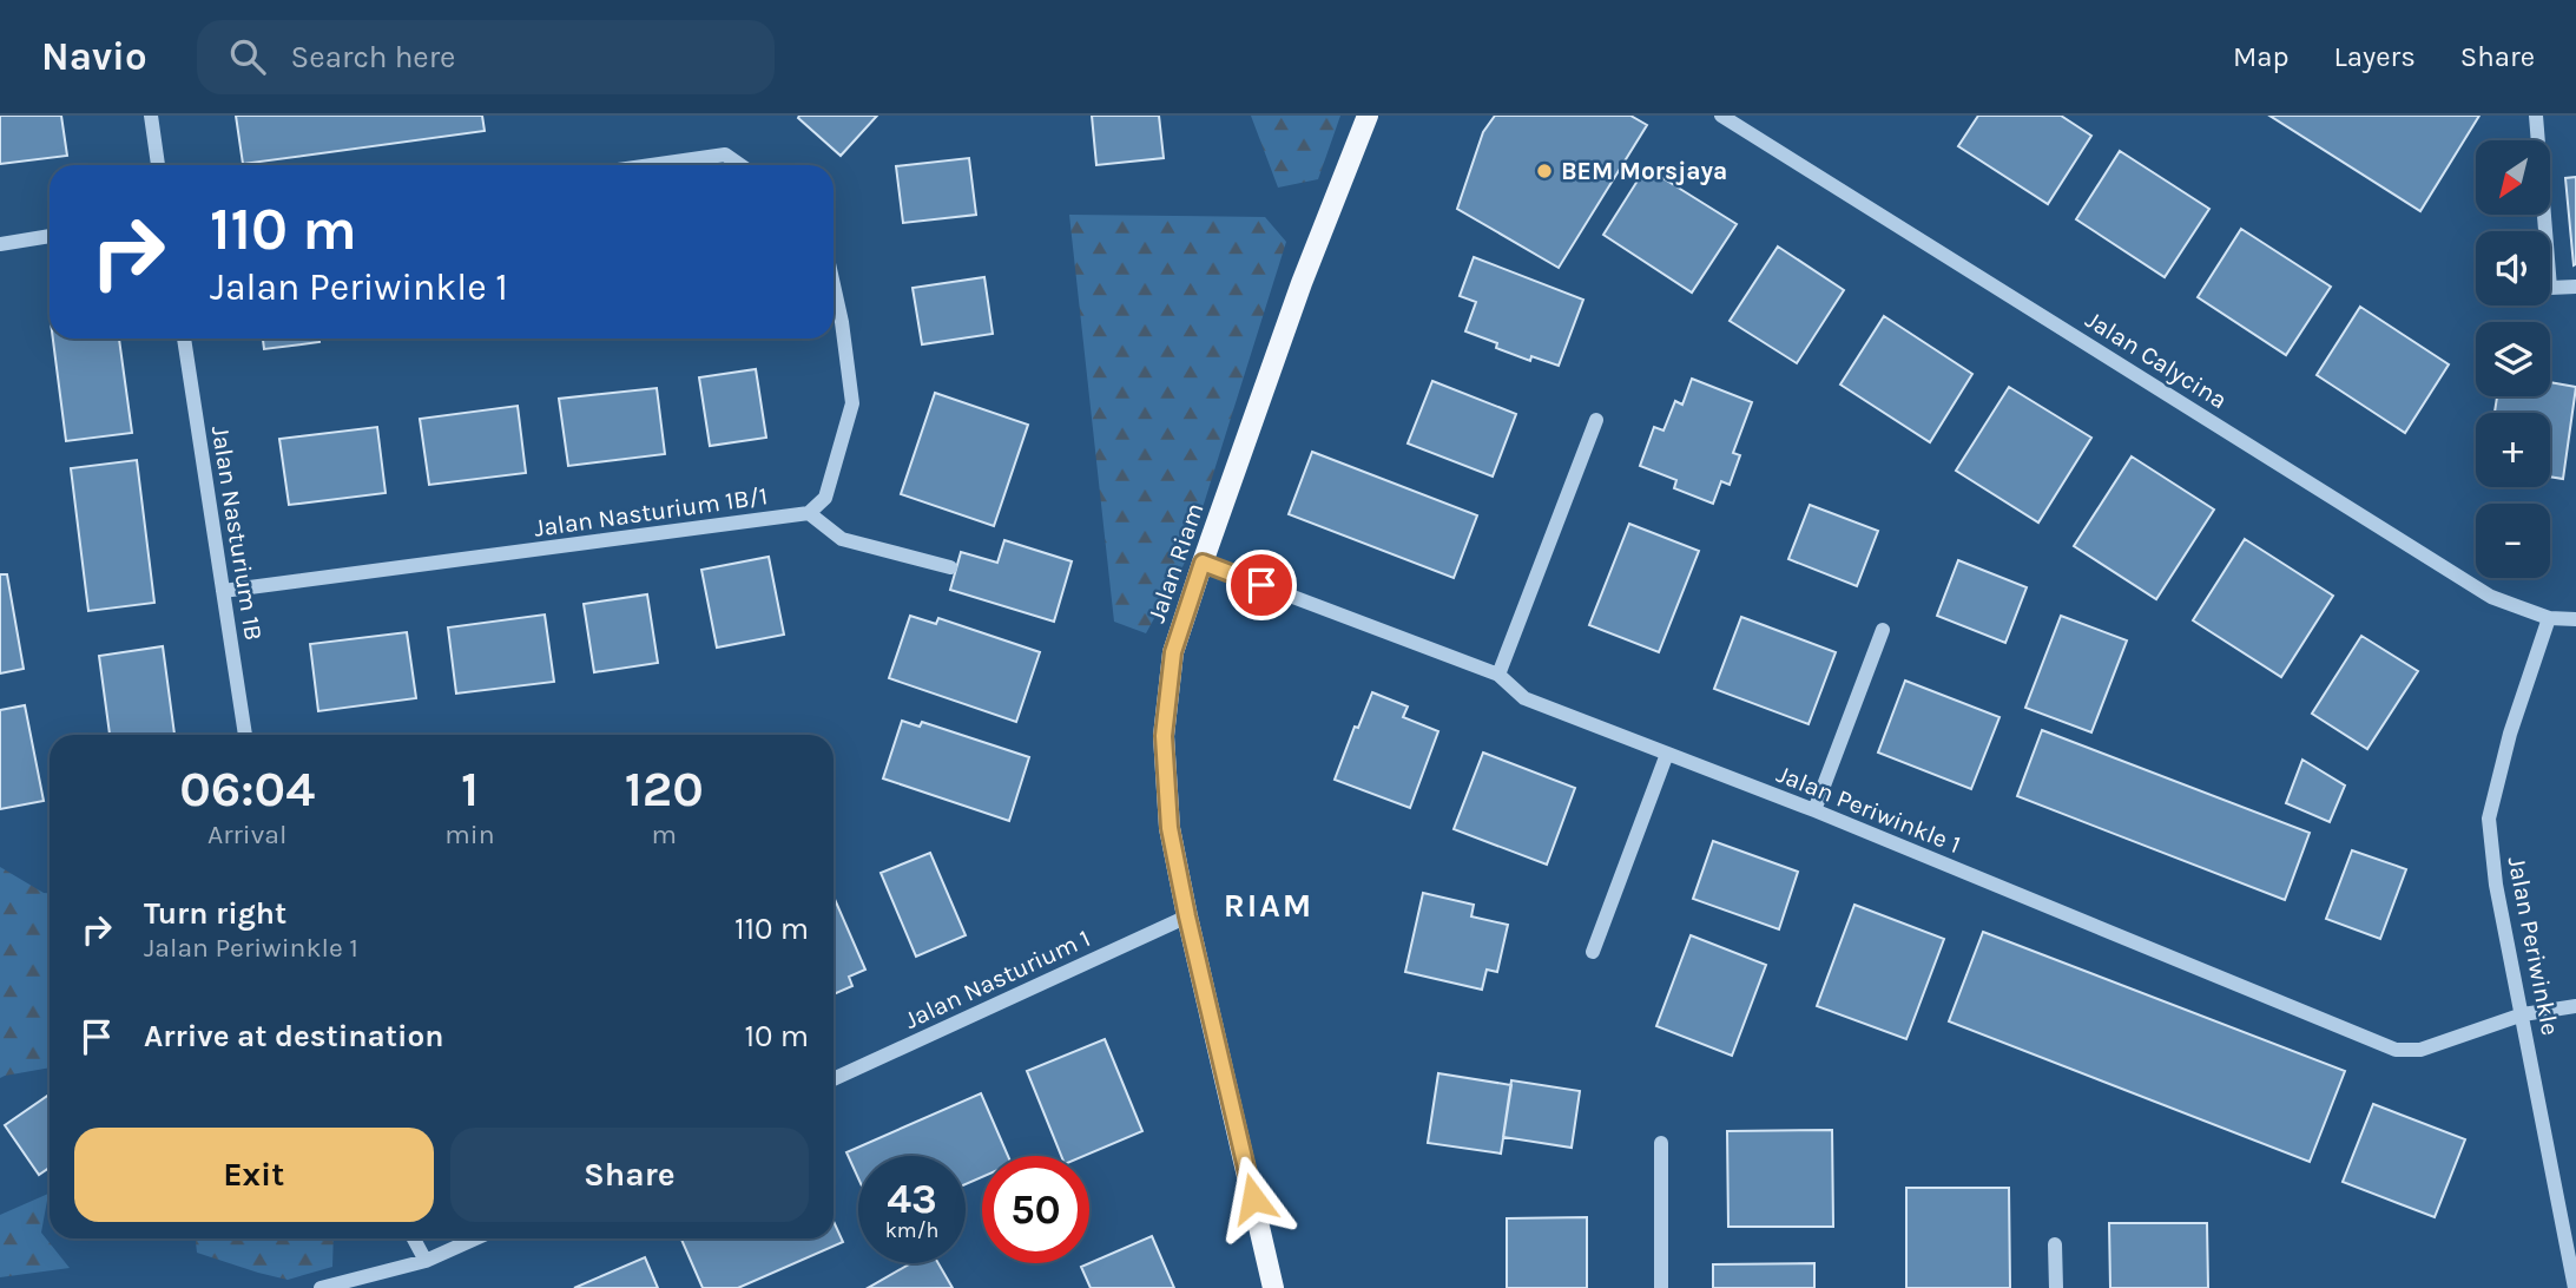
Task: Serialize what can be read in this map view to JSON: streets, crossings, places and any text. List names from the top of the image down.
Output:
{
  "streets": {
    "main road": ["Jalan Riam"],
    "street": [
      "Jalan Calycina",
      "Jalan Nasturium 1B/1",
      "Jalan Nasturium 1B",
      "Jalan Periwinkle 1",
      "Jalan Periwinkle",
      "Jalan Nasturium 1"
    ]
  },
  "crossings": [
    ["Jalan Calycina", "Jalan Periwinkle"],
    ["Jalan Nasturium 1B/1", "Jalan Nasturium 1B"],
    ["Jalan Riam", "Jalan Periwinkle 1"],
    ["Jalan Riam", "Jalan Nasturium 1"],
    ["Jalan Periwinkle 1", "Jalan Periwinkle"]
  ],
  "districts": ["RIAM"],
  "places": ["BEM Morsjaya"],
  "north": "bottom left",
  "page": {
    "header": "Navio",
    "search": "Search here",
    "nav": ["Map", "Layers", "Share"],
    "map_buttons": ["+", "−"],
    "turn": ["110 m", "Jalan Periwinkle 1"],
    "eta": [
      "06:04",
      "Arrival",
      "1",
      "min",
      "120",
      "m"
    ],
    "list": [
      {
        "name": "Turn right",
        "note": "Jalan Periwinkle 1",
        "value": "110 m"
      },
      {
        "name": "Arrive at destination",
        "value": "10 m"
      }
    ],
    "buttons": ["Exit", "Share"],
    "speed": "43 km/h",
    "limit": "50"
  }
}
